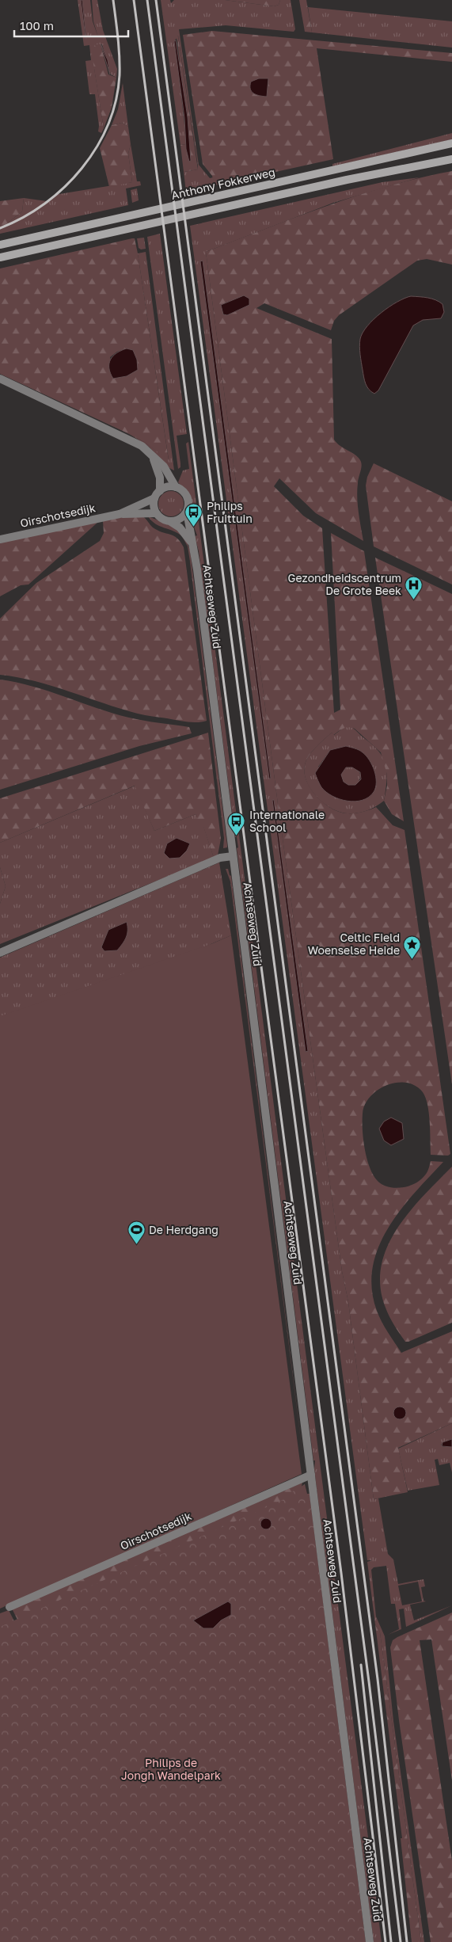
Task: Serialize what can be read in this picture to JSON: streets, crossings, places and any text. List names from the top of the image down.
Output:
{
  "streets": {
    "main road": ["Anthony Fokkerweg"],
    "street": ["Oirschotsedijk", "Achtseweg Zuid"]
  },
  "crossings": [
    ["Oirschotsedijk", "Achtseweg Zuid"]
  ],
  "parks": ["Philips de Jongh Wandelpark"],
  "places": {
    "bus stop": ["Philips Fruittuin", "Internationale School"],
    "hospital": ["Gezondheidscentrum De Grote Beek"],
    "place": ["Celtic Field Woenselse Heide"],
    "sports": ["De Herdgang"]
  },
  "scale_bar": "100 m"
}
